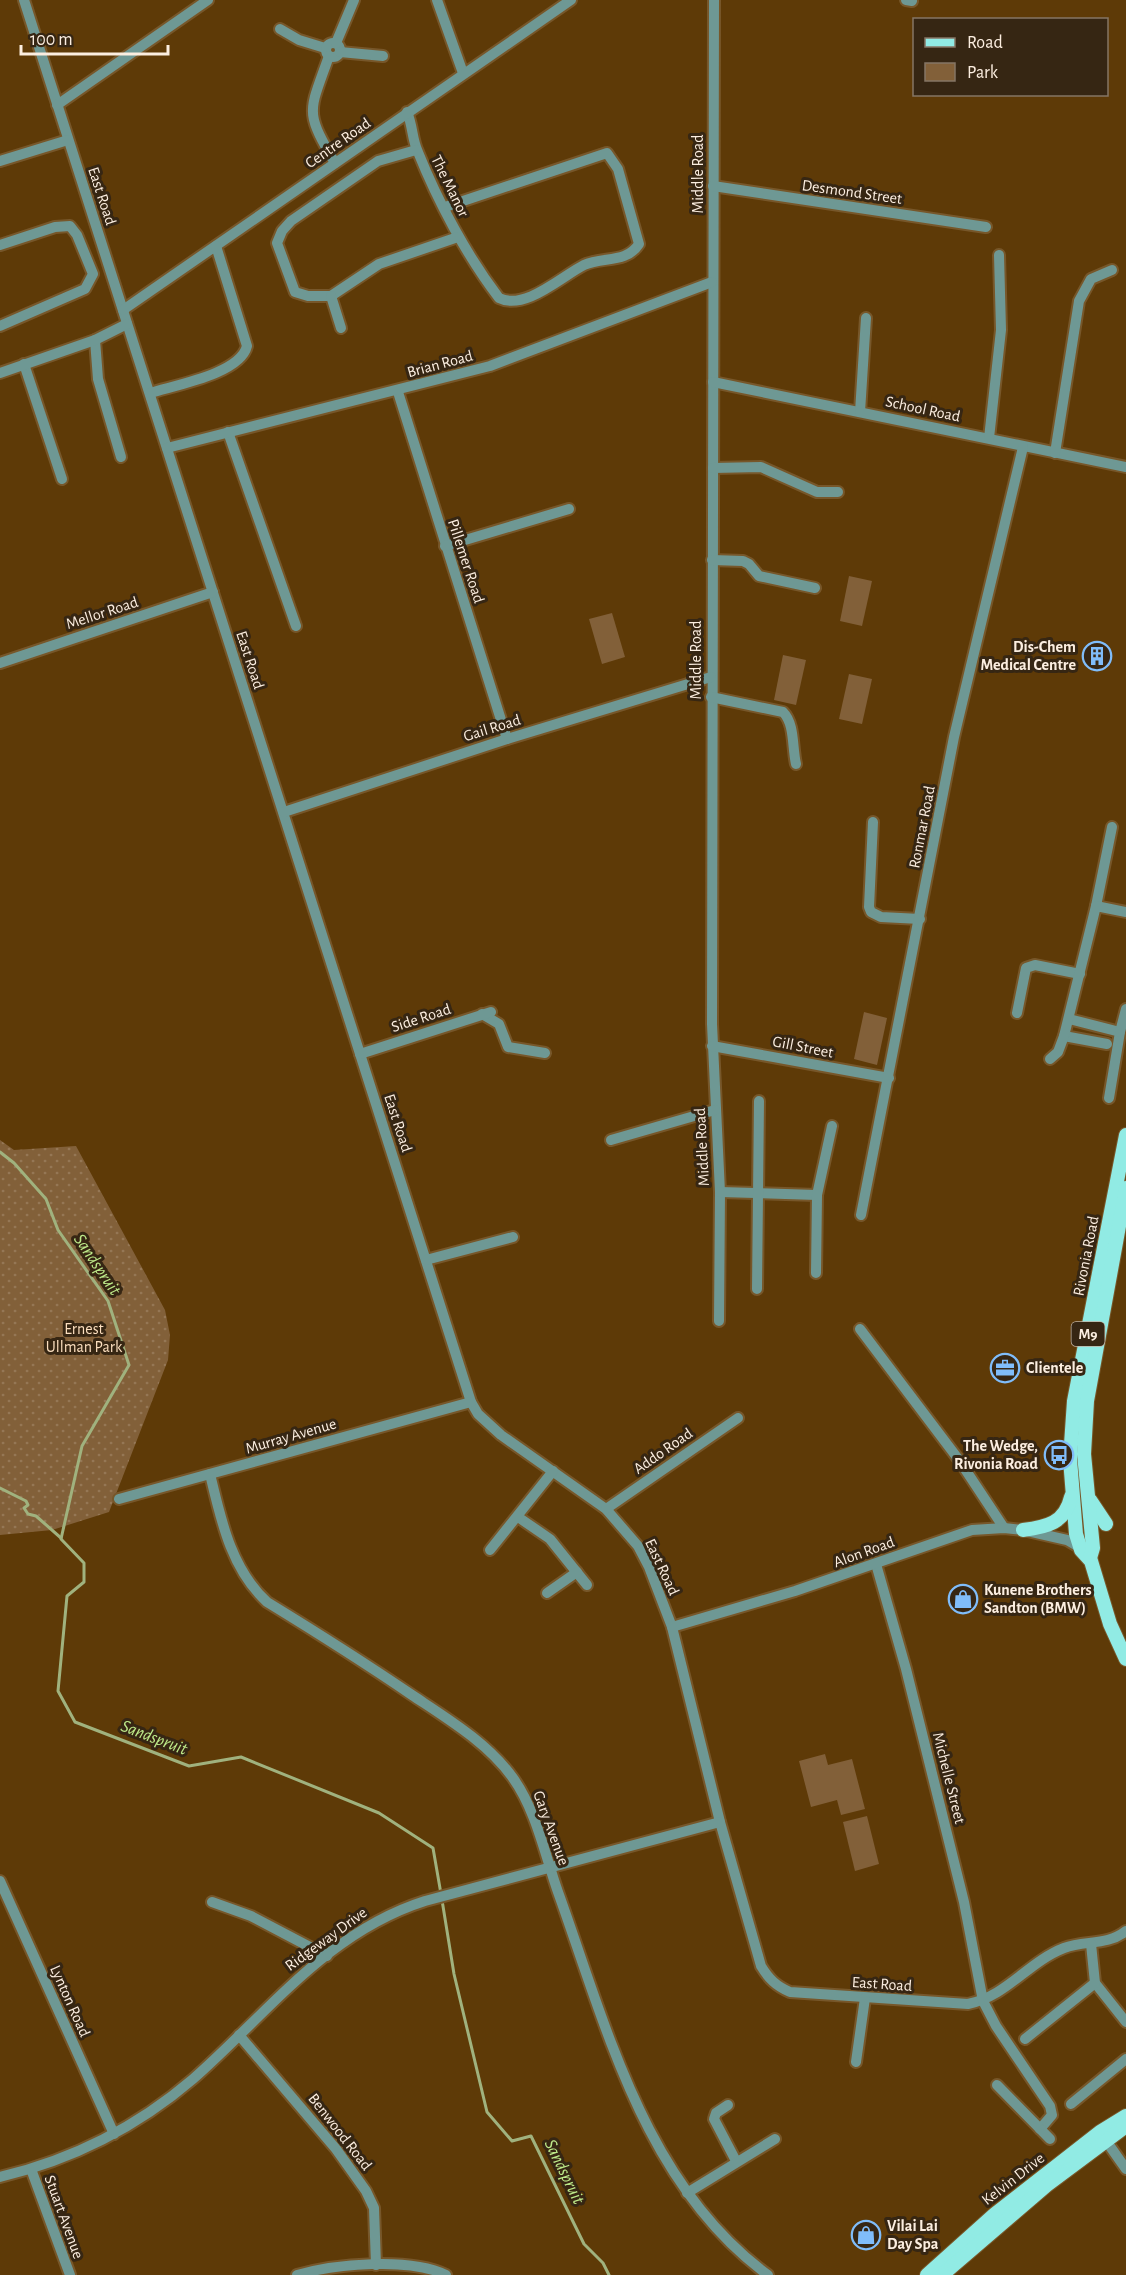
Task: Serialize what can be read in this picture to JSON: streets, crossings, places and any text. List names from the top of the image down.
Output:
{
  "streets": {
    "main road": ["Rivonia Road", "M9", "Kelvin Drive"],
    "street": [
      "Centre Road",
      "Middle Road",
      "The Manor",
      "Desmond Street",
      "East Road",
      "Brian Road",
      "School Road",
      "Pillemer Road",
      "Mellor Road",
      "Gail Road",
      "Ronmar Road",
      "Side Road",
      "Gill Street",
      "Murray Avenue",
      "Addo Road",
      "Alon Road",
      "Michelle Street",
      "Gary Avenue",
      "Ridgeway Drive",
      "Lynton Road",
      "Benwood Road",
      "Stuart Avenue"
    ]
  },
  "crossings": [
    ["Centre Road", "The Manor"],
    ["Centre Road", "East Road"],
    ["Middle Road", "Desmond Street"],
    ["Middle Road", "Brian Road"],
    ["Middle Road", "School Road"],
    ["Middle Road", "Gail Road"],
    ["Middle Road", "Gill Street"],
    ["East Road", "Brian Road"],
    ["East Road", "Mellor Road"],
    ["East Road", "Gail Road"],
    ["East Road", "Side Road"],
    ["East Road", "Murray Avenue"],
    ["East Road", "Addo Road"],
    ["East Road", "Alon Road"],
    ["East Road", "Michelle Street"],
    ["East Road", "Ridgeway Drive"],
    ["Brian Road", "Pillemer Road"],
    ["School Road", "Ronmar Road"],
    ["Pillemer Road", "Gail Road"],
    ["Ronmar Road", "Gill Street"],
    ["Rivonia Road", "Alon Road"],
    ["Murray Avenue", "Gary Avenue"],
    ["Alon Road", "Michelle Street"],
    ["Gary Avenue", "Ridgeway Drive"],
    ["Ridgeway Drive", "Lynton Road"],
    ["Ridgeway Drive", "Benwood Road"],
    ["Ridgeway Drive", "Stuart Avenue"]
  ],
  "water": ["Sandspruit"],
  "parks": ["Ernest Ullman Park"],
  "places": {
    "building": ["Dis-Chem Medical Centre"],
    "office": ["Clientele"],
    "bus stop": ["The Wedge, Rivonia Road"],
    "shop": ["Kunene Brothers Sandton (BMW)", "Vilai Lai Day Spa"]
  },
  "legend": ["Road", "Park"],
  "scale_bar": "100 m"
}
